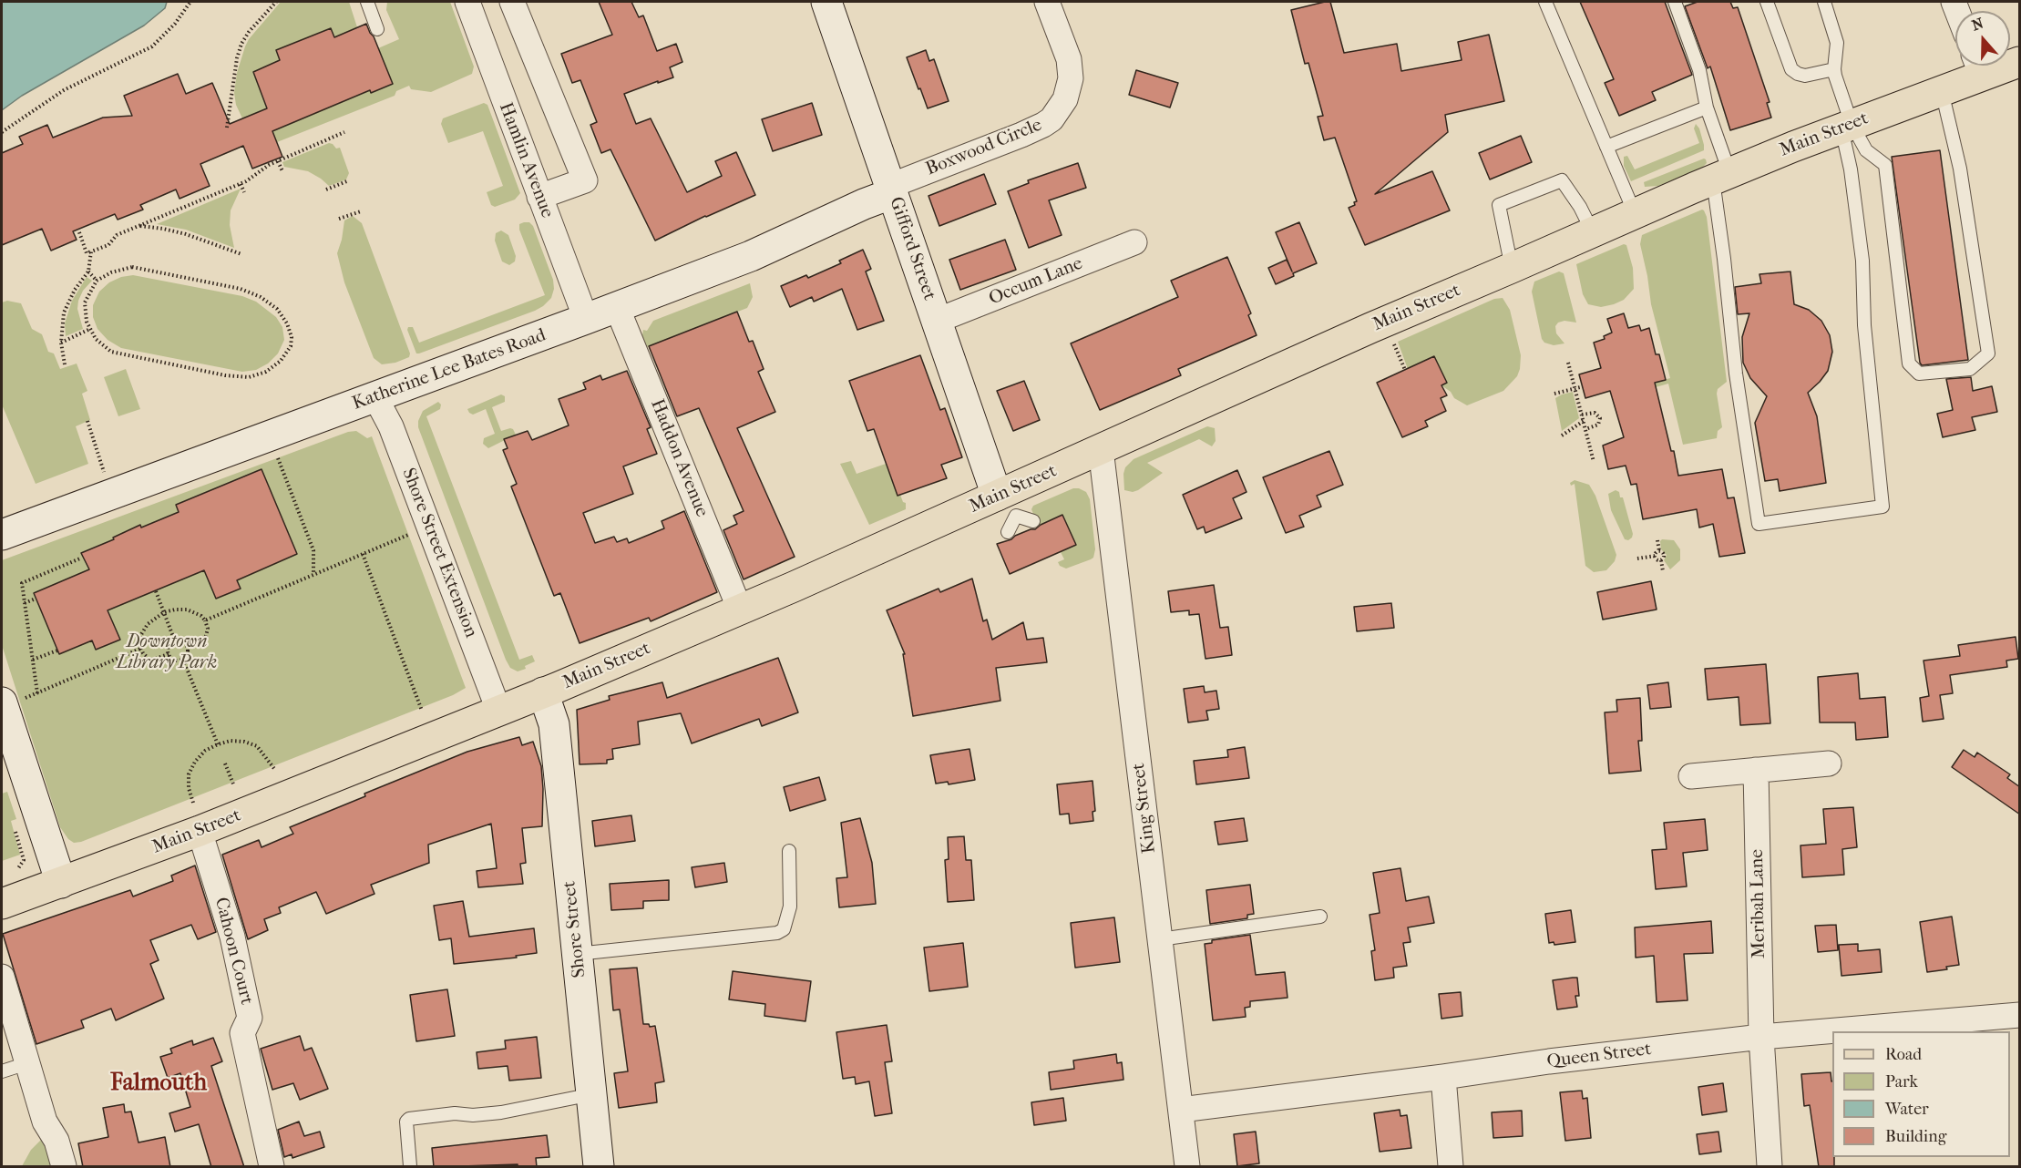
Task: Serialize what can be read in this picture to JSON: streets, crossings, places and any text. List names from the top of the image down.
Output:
{
  "streets": {
    "main road": ["Main Street"],
    "street": [
      "Boxwood Circle",
      "Hamlin Avenue",
      "Gifford Street",
      "Occum Lane",
      "Katherine Lee Bates Road",
      "Haddon Avenue",
      "Shore Street Extension",
      "King Street",
      "Meribah Lane",
      "Shore Street",
      "Cahoon Court",
      "Queen Street"
    ]
  },
  "crossings": [
    ["Main Street", "Gifford Street"],
    ["Main Street", "Haddon Avenue"],
    ["Main Street", "Shore Street Extension"],
    ["Main Street", "King Street"],
    ["Main Street", "Shore Street"],
    ["Main Street", "Cahoon Court"],
    ["Boxwood Circle", "Gifford Street"],
    ["Boxwood Circle", "Katherine Lee Bates Road"],
    ["Hamlin Avenue", "Katherine Lee Bates Road"],
    ["Gifford Street", "Occum Lane"],
    ["Gifford Street", "Katherine Lee Bates Road"],
    ["Katherine Lee Bates Road", "Haddon Avenue"],
    ["Katherine Lee Bates Road", "Shore Street Extension"],
    ["King Street", "Queen Street"],
    ["Meribah Lane", "Queen Street"]
  ],
  "districts": ["Falmouth"],
  "parks": ["Downtown Library Park"],
  "legend": [
    "Road",
    "Park",
    "Water",
    "Building"
  ],
  "north": "top"
}
